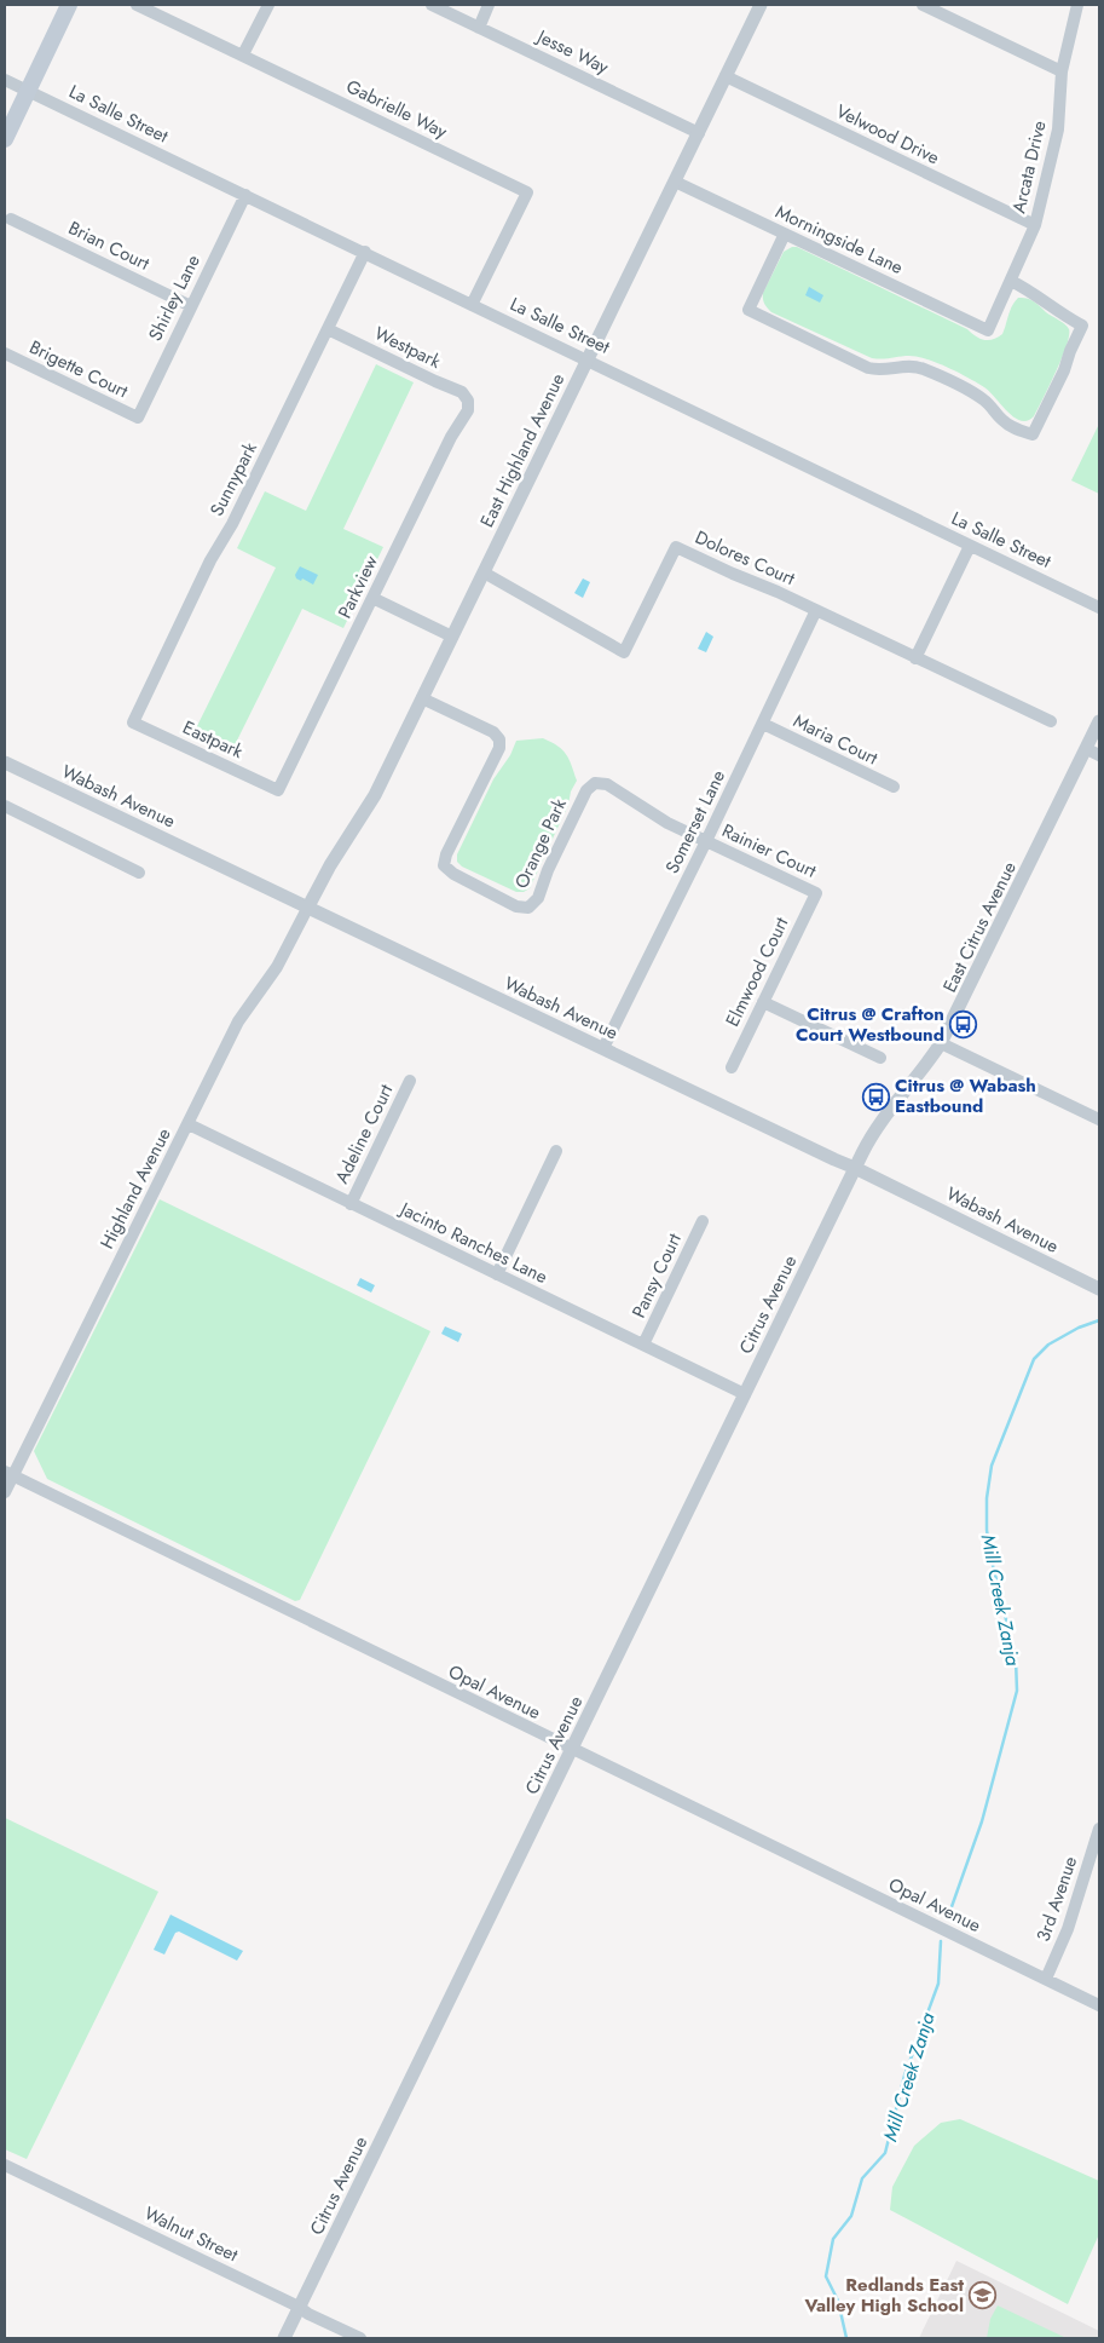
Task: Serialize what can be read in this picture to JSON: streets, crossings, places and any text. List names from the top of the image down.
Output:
{
  "streets": {
    "street": [
      "Jesse Way",
      "Gabrielle Way",
      "La Salle Street",
      "Velwood Drive",
      "Arcata Drive",
      "Morningside Lane",
      "Brian Court",
      "Shirley Lane",
      "Westpark",
      "Brigette Court",
      "East Highland Avenue",
      "Sunnypark",
      "Dolores Court",
      "Parkview",
      "Eastpark",
      "Maria Court",
      "Wabash Avenue",
      "Somerset Lane",
      "Orange Park",
      "Rainier Court",
      "East Citrus Avenue",
      "Elmwood Court",
      "Adeline Court",
      "Highland Avenue",
      "Jacinto Ranches Lane",
      "Pansy Court",
      "Citrus Avenue",
      "Opal Avenue",
      "3rd Avenue",
      "Walnut Street"
    ]
  },
  "crossings": [
    ["Jesse Way", "East Highland Avenue"],
    ["Gabrielle Way", "La Salle Street"],
    ["La Salle Street", "Shirley Lane"],
    ["La Salle Street", "East Highland Avenue"],
    ["La Salle Street", "Sunnypark"],
    ["Velwood Drive", "Arcata Drive"],
    ["Velwood Drive", "East Highland Avenue"],
    ["Arcata Drive", "Morningside Lane"],
    ["Morningside Lane", "East Highland Avenue"],
    ["Brian Court", "Shirley Lane"],
    ["Shirley Lane", "Brigette Court"],
    ["Westpark", "Sunnypark"],
    ["Westpark", "Parkview"],
    ["East Highland Avenue", "Dolores Court"],
    ["East Highland Avenue", "Wabash Avenue"],
    ["East Highland Avenue", "Orange Park"],
    ["East Highland Avenue", "Highland Avenue"],
    ["Sunnypark", "Eastpark"],
    ["Dolores Court", "Somerset Lane"],
    ["Parkview", "Eastpark"],
    ["Maria Court", "Somerset Lane"],
    ["Wabash Avenue", "Somerset Lane"],
    ["Wabash Avenue", "East Citrus Avenue"],
    ["Wabash Avenue", "Highland Avenue"],
    ["Wabash Avenue", "Citrus Avenue"],
    ["Somerset Lane", "Orange Park"],
    ["Somerset Lane", "Rainier Court"],
    ["Orange Park", "Rainier Court"],
    ["Rainier Court", "Elmwood Court"],
    ["East Citrus Avenue", "Citrus Avenue"],
    ["Adeline Court", "Jacinto Ranches Lane"],
    ["Highland Avenue", "Jacinto Ranches Lane"],
    ["Highland Avenue", "Opal Avenue"],
    ["Jacinto Ranches Lane", "Pansy Court"],
    ["Jacinto Ranches Lane", "Citrus Avenue"],
    ["Citrus Avenue", "Opal Avenue"],
    ["Citrus Avenue", "Walnut Street"],
    ["Opal Avenue", "3rd Avenue"]
  ],
  "water": ["Mill Creek Zanja"],
  "places": {
    "bus stop": ["Citrus @ Crafton Court Westbound", "Citrus @ Wabash Eastbound"],
    "school or university": ["Redlands East Valley High School"]
  }
}
